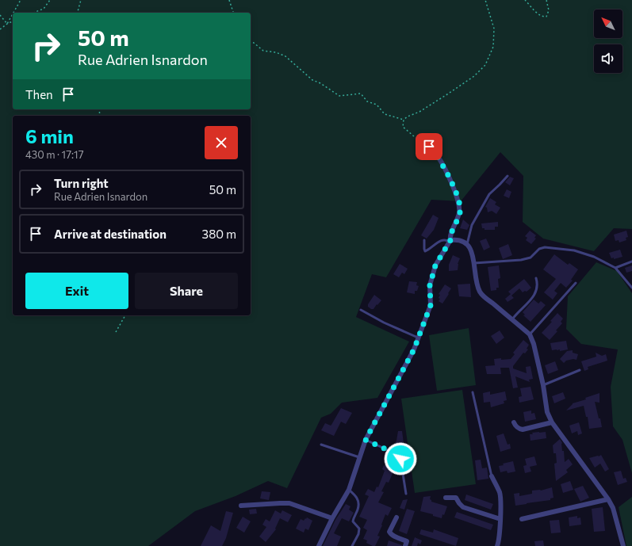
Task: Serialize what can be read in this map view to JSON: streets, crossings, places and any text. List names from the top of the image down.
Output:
{
  "north": "top left",
  "page": {
    "turn": ["50 m", "Rue Adrien Isnardon"],
    "then": "Then",
    "heading": ["6 min", "430 m · 17:17"],
    "list": [
      {
        "name": "Turn right",
        "note": "Rue Adrien Isnardon",
        "value": "50 m"
      },
      {
        "name": "Arrive at destination",
        "value": "380 m"
      }
    ],
    "buttons": ["Exit", "Share"]
  }
}
